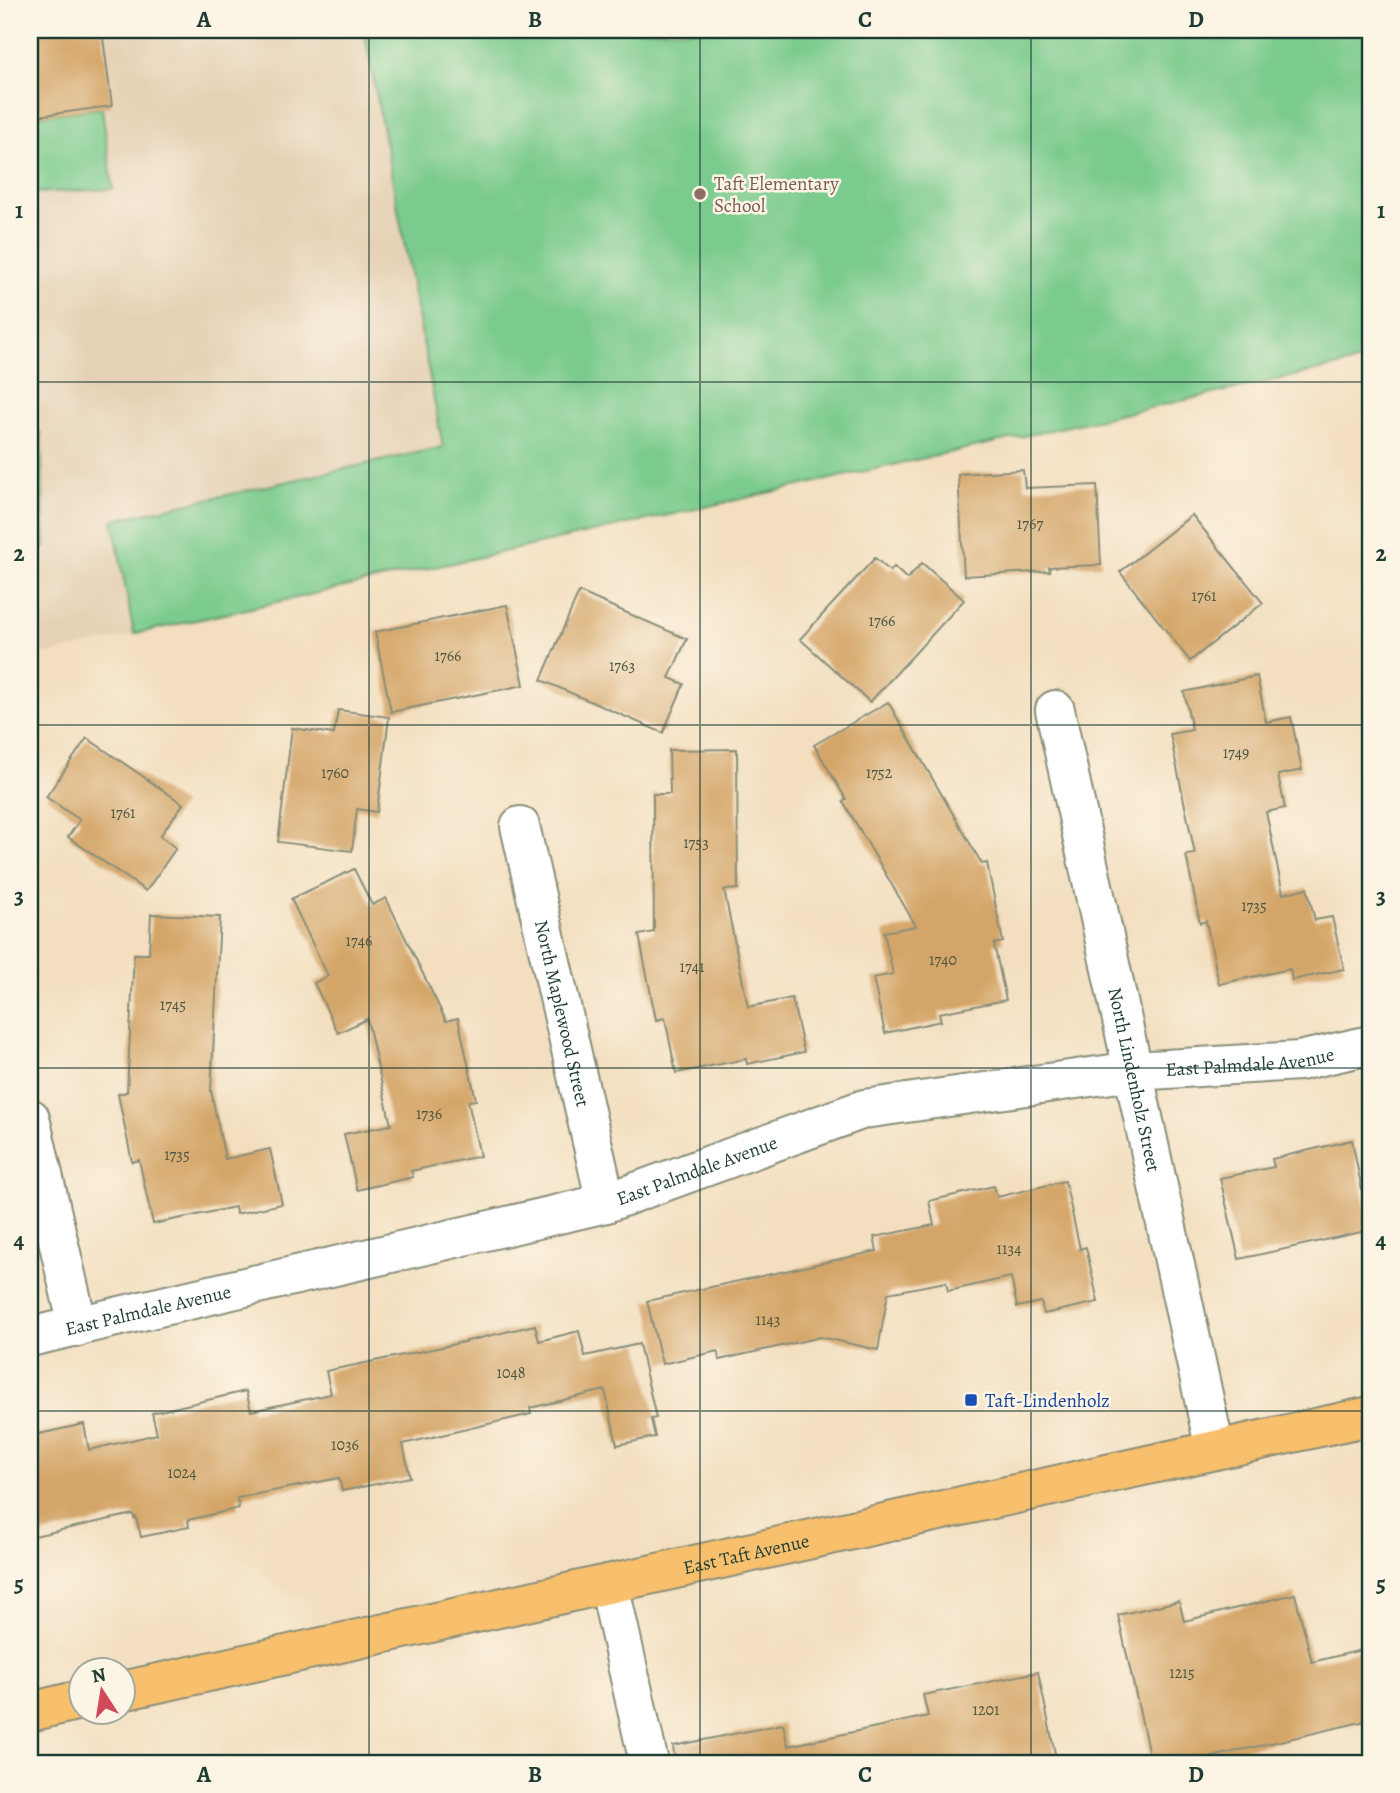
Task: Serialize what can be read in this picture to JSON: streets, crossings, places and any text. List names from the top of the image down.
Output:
{
  "streets": {
    "main road": ["East Taft Avenue"],
    "street": ["North Maplewood Street", "East Palmdale Avenue", "North Lindenholz Street"]
  },
  "crossings": [
    ["North Maplewood Street", "East Palmdale Avenue"],
    ["East Palmdale Avenue", "North Lindenholz Street"],
    ["North Lindenholz Street", "East Taft Avenue"]
  ],
  "places": {
    "other": ["Taft Elementary School"],
    "transit": ["Taft-Lindenholz"]
  },
  "house_numbers": [
    "1767",
    "1761",
    "1766",
    "1766",
    "1763",
    "1749",
    "1760",
    "1752",
    "1761",
    "1753",
    "1735",
    "1746",
    "1740",
    "1741",
    "1745",
    "1736",
    "1735",
    "1134",
    "1143",
    "1048",
    "1036",
    "1024",
    "1215",
    "1201"
  ],
  "north": "top",
  "grid": {
    "columns": [
      "A",
      "B",
      "C",
      "D"
    ],
    "rows": [
      "1",
      "2",
      "3",
      "4",
      "5"
    ]
  }
}
